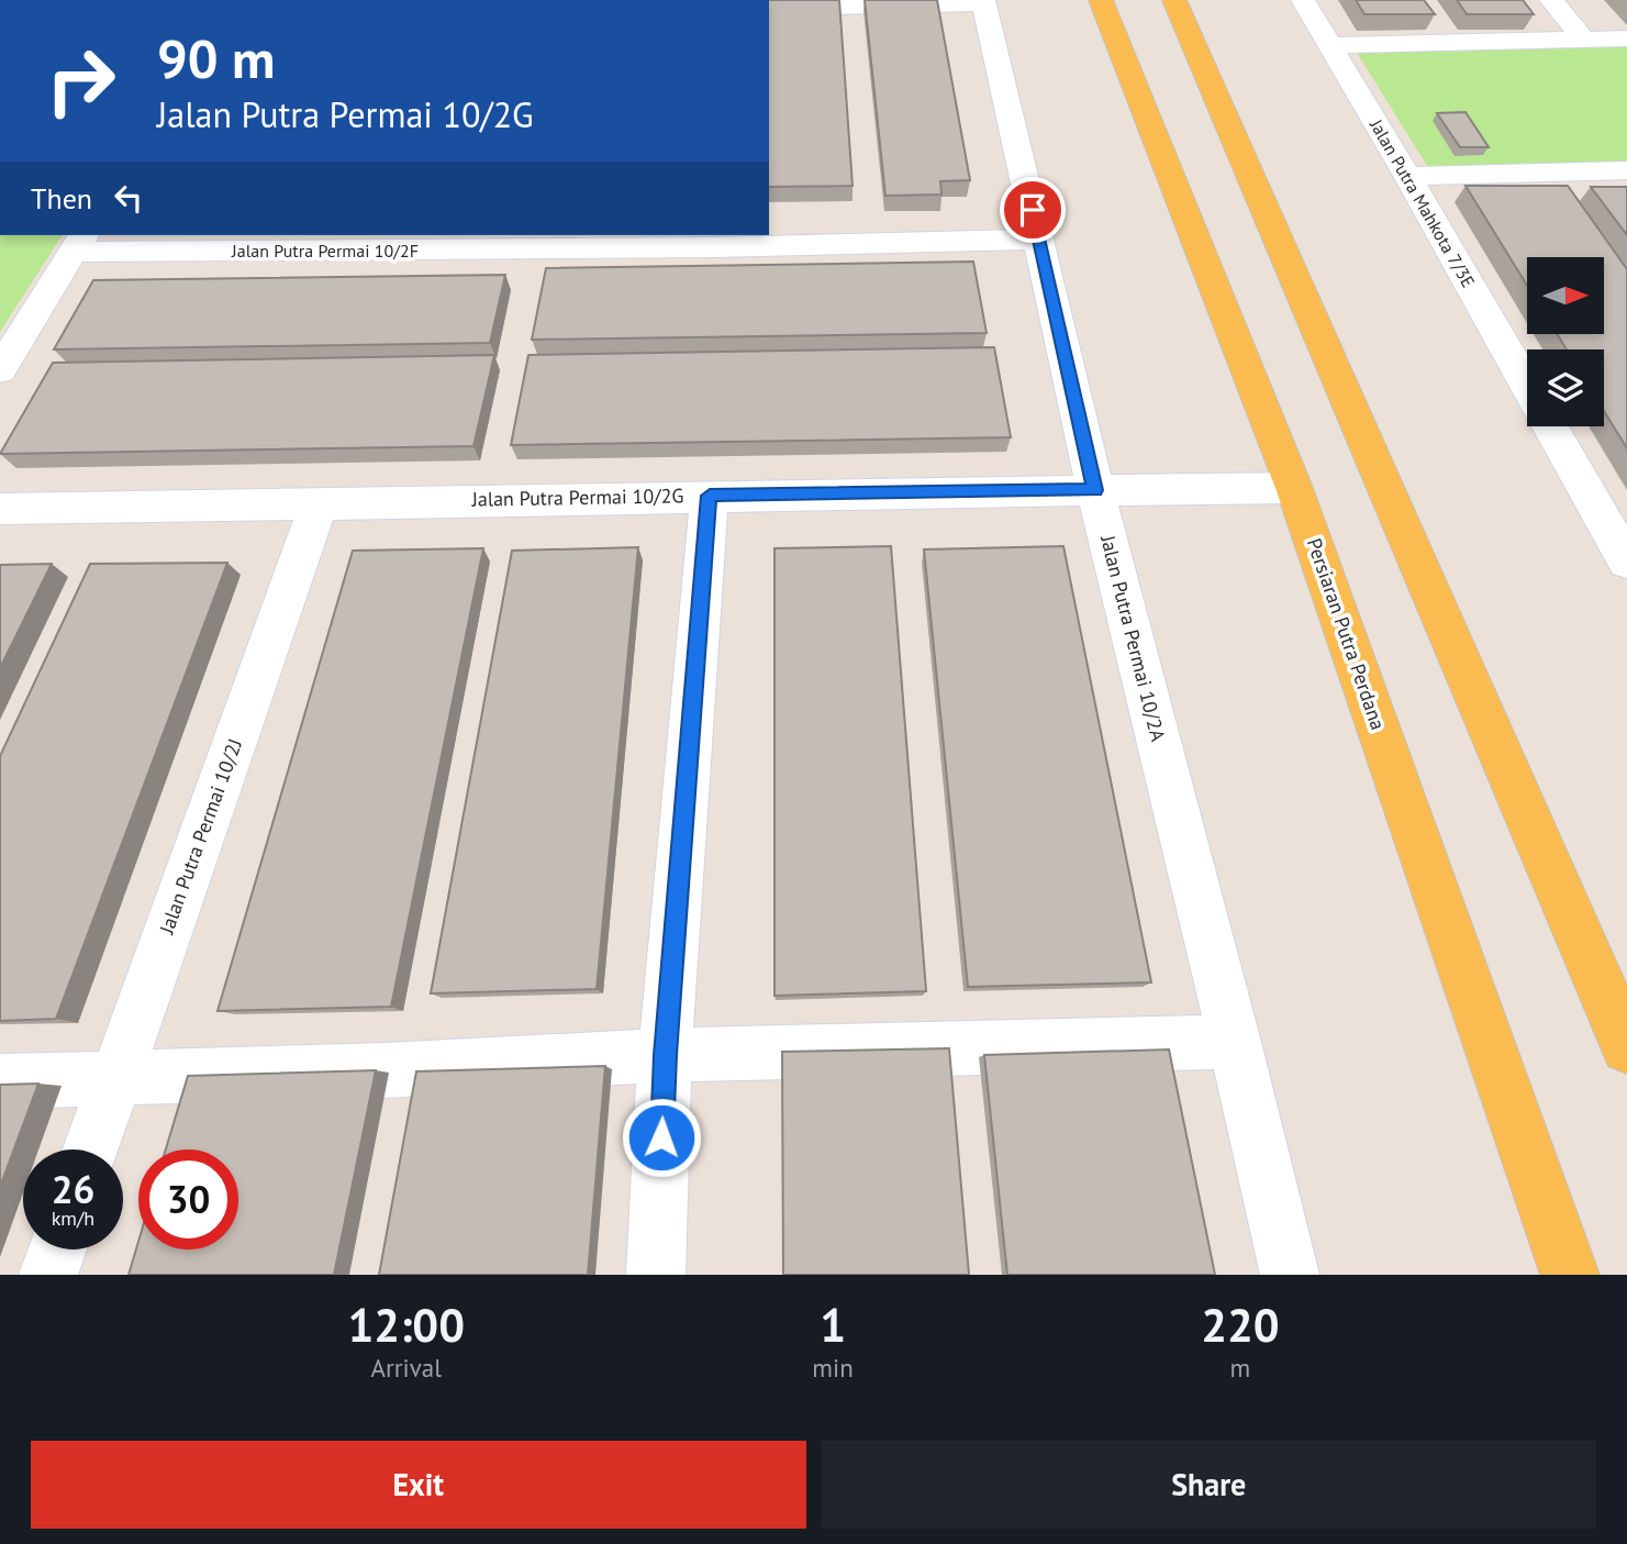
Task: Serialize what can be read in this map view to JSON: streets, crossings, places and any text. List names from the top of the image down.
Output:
{
  "streets": {
    "main road": ["Persiaran Putra Perdana"],
    "street": [
      "Jalan Putra Mahkota 7/3E",
      "Jalan Putra Permai 10/2F",
      "Jalan Putra Permai 10/2G",
      "Jalan Putra Permai 10/2A",
      "Jalan Putra Permai 10/2J"
    ]
  },
  "crossings": [
    ["Jalan Putra Permai 10/2F", "Jalan Putra Permai 10/2A"],
    ["Jalan Putra Permai 10/2G", "Persiaran Putra Perdana"],
    ["Jalan Putra Permai 10/2G", "Jalan Putra Permai 10/2A"],
    ["Jalan Putra Permai 10/2G", "Jalan Putra Permai 10/2J"]
  ],
  "north": "right",
  "page": {
    "turn": ["90 m", "Jalan Putra Permai 10/2G"],
    "then": "Then",
    "speed": "26 km/h",
    "limit": "30",
    "eta": [
      "12:00",
      "Arrival",
      "1",
      "min",
      "220",
      "m"
    ],
    "buttons": ["Exit", "Share"]
  }
}
